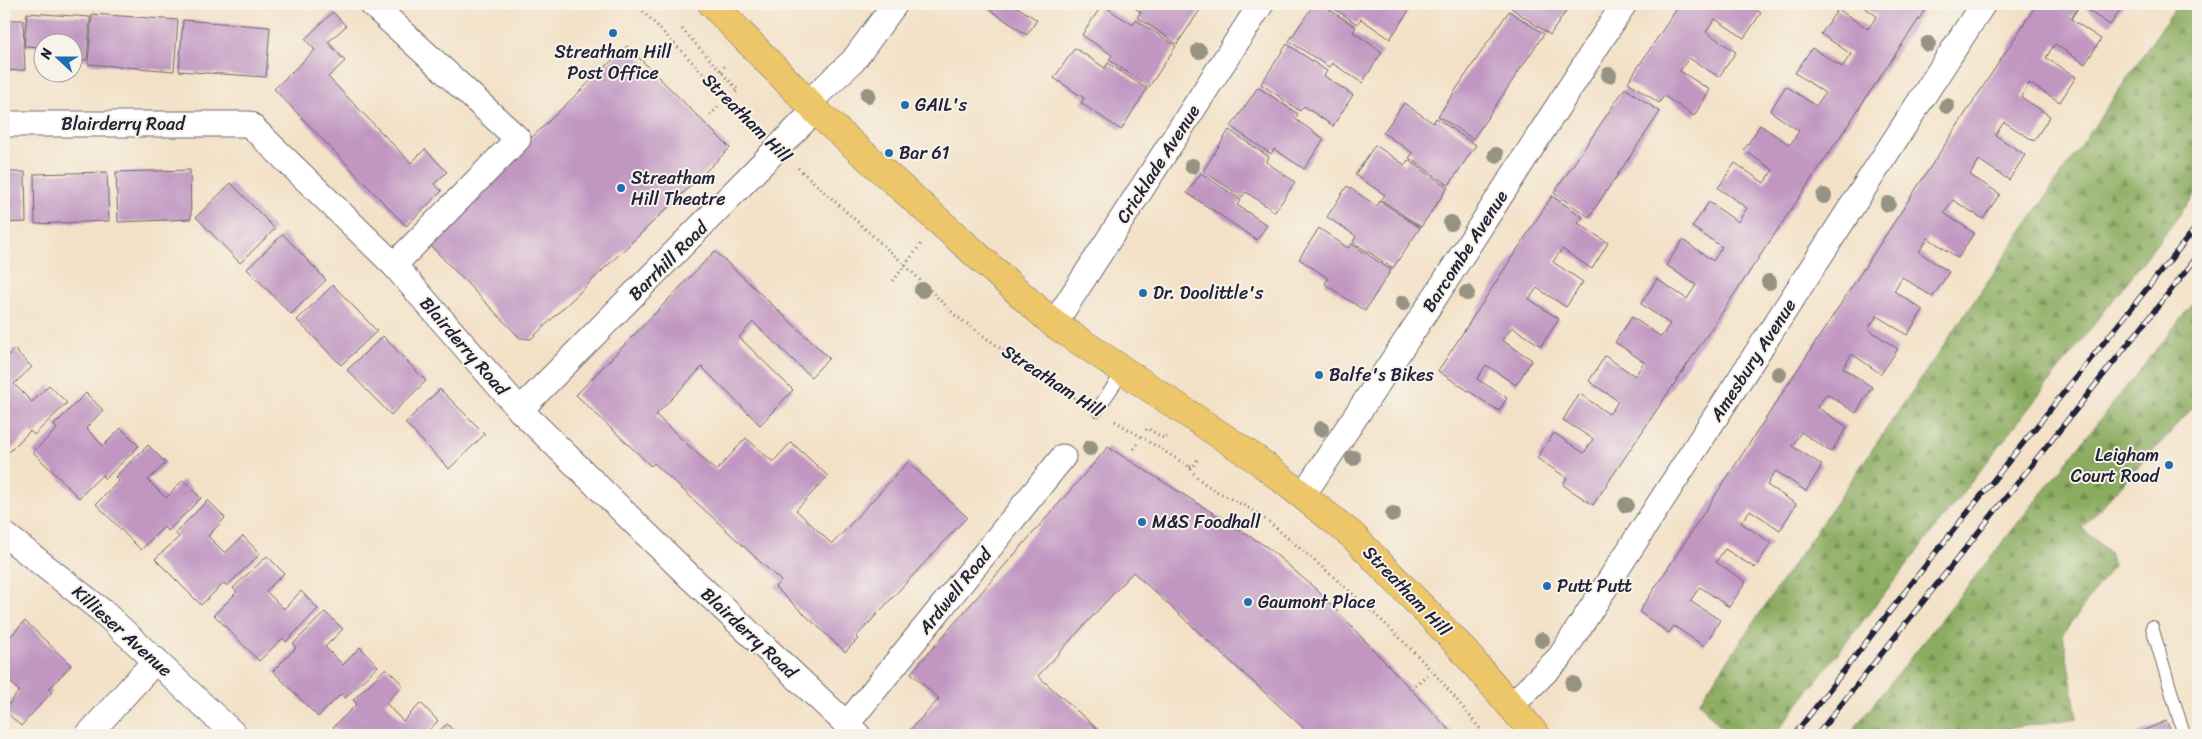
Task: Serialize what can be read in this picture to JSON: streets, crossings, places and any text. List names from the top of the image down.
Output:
{
  "streets": {
    "highway": ["Streatham Hill"],
    "street": [
      "Blairderry Road",
      "Cricklade Avenue",
      "Barcombe Avenue",
      "Barrhill Road",
      "Amesbury Avenue",
      "Ardwell Road",
      "Killieser Avenue"
    ]
  },
  "crossings": [
    ["Streatham Hill", "Cricklade Avenue"],
    ["Streatham Hill", "Barcombe Avenue"],
    ["Streatham Hill", "Barrhill Road"],
    ["Streatham Hill", "Amesbury Avenue"],
    ["Blairderry Road", "Barrhill Road"],
    ["Blairderry Road", "Ardwell Road"]
  ],
  "places": [
    "Streatham Hill Post Office",
    "GAIL's",
    "Bar 61",
    "Streatham Hill Theatre",
    "Dr. Doolittle's",
    "Balfe's Bikes",
    "Leigham Court Road",
    "M&S Foodhall",
    "Putt Putt",
    "Gaumont Place"
  ],
  "north": "left"
}
